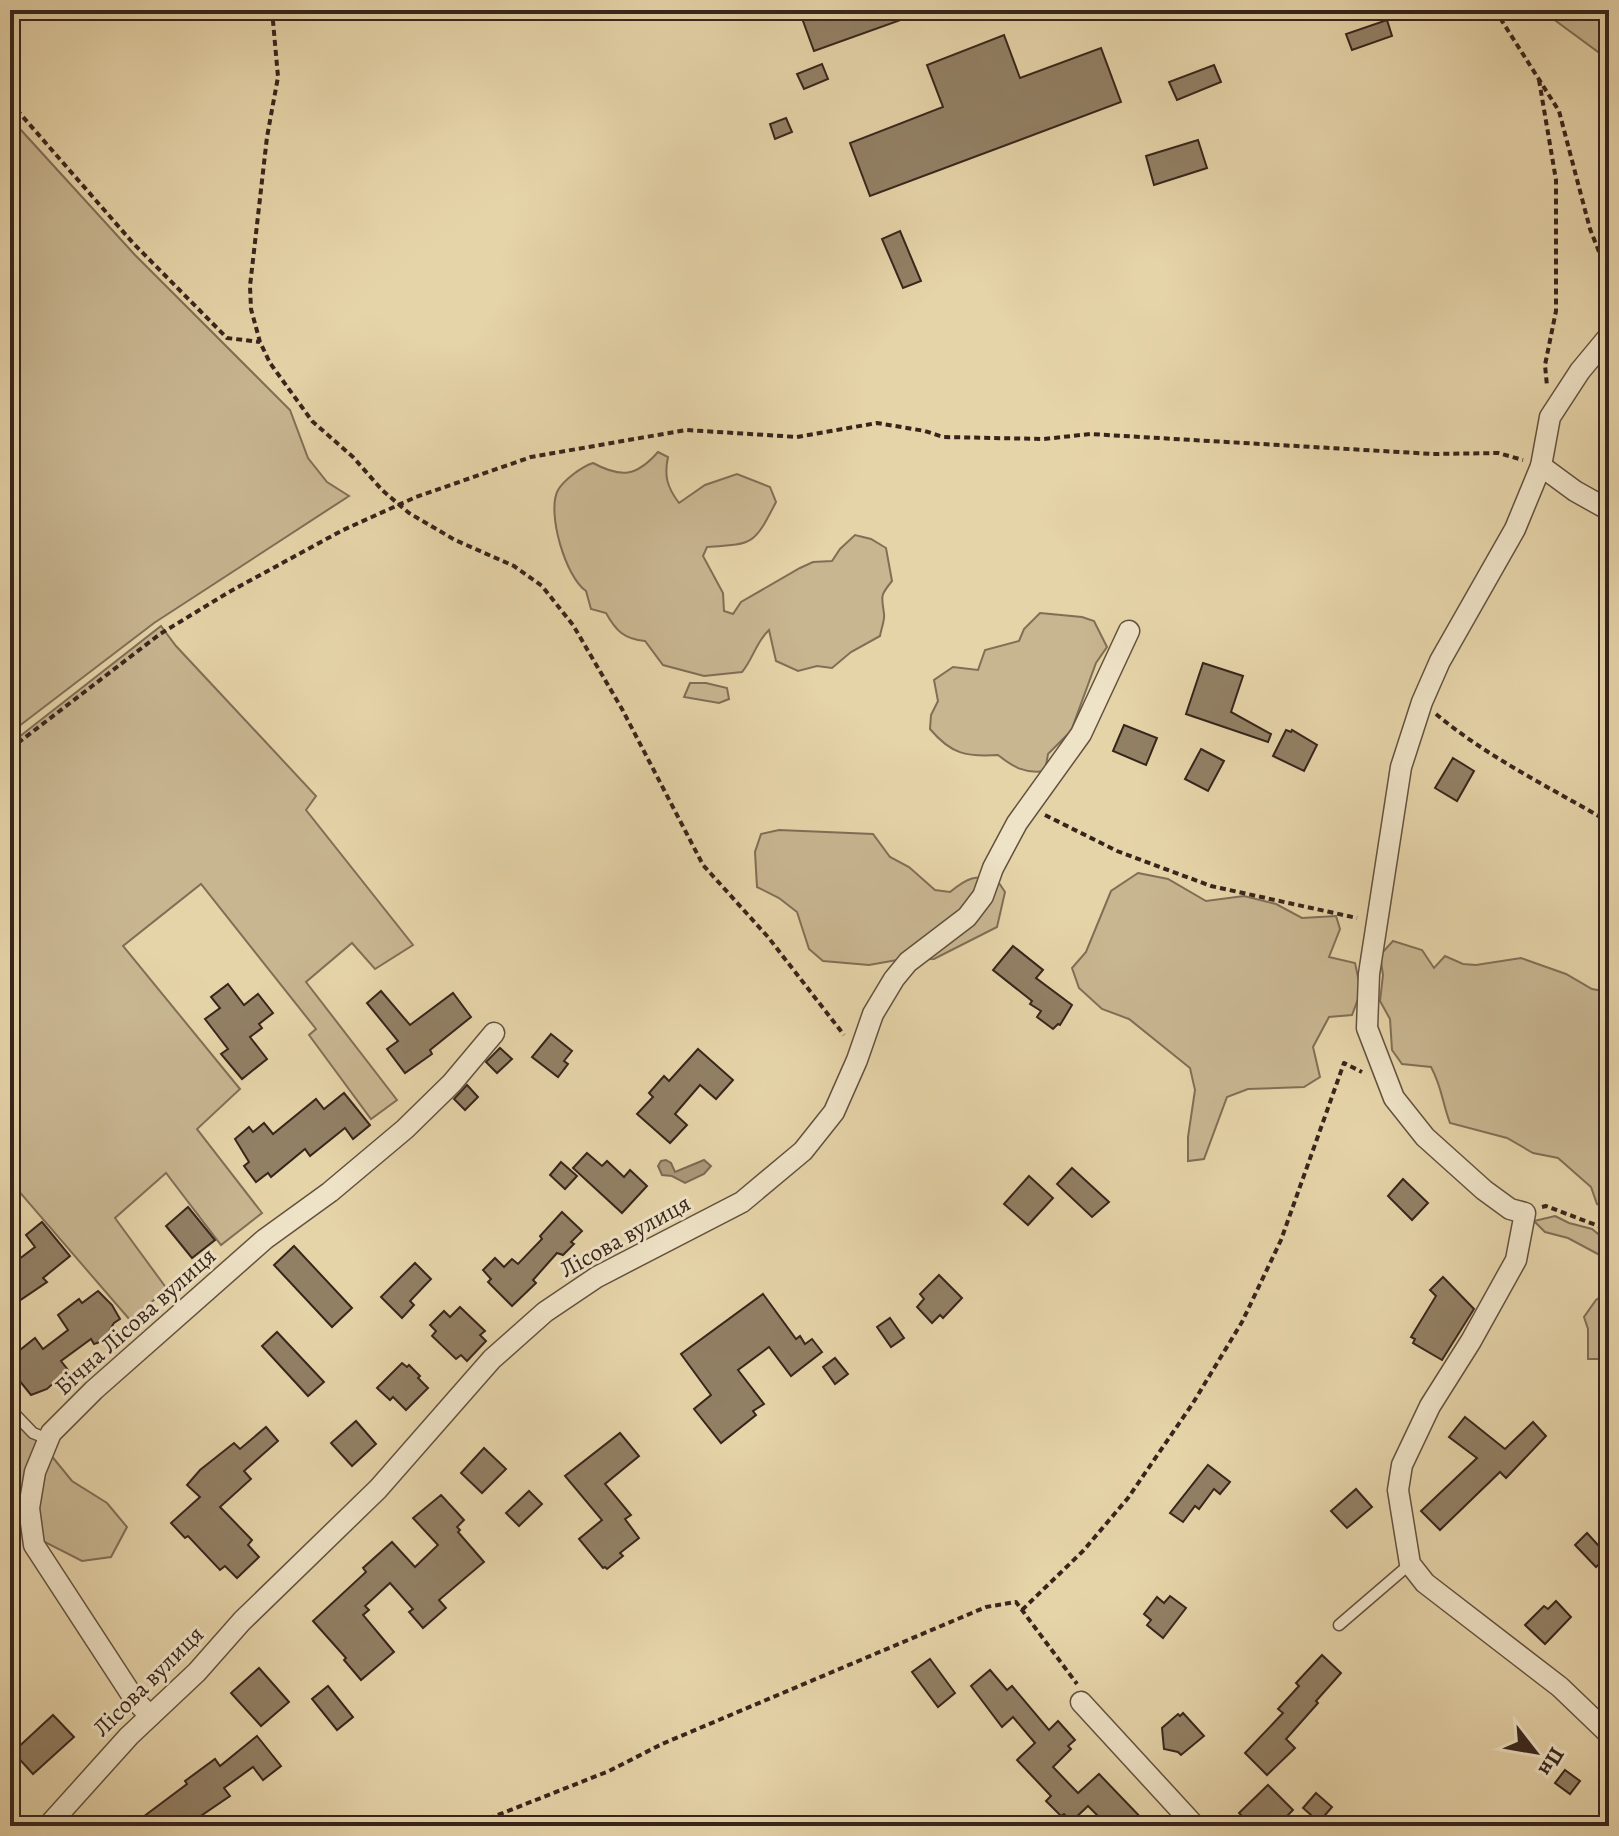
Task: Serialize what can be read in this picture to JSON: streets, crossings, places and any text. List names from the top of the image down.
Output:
{
  "streets": {
    "street": ["Лісова вулиця", "Бічна Лісова вулиця"]
  },
  "crossings": [
    ["Лісова вулиця", "Бічна Лісова вулиця"]
  ],
  "north": "bottom right"
}
